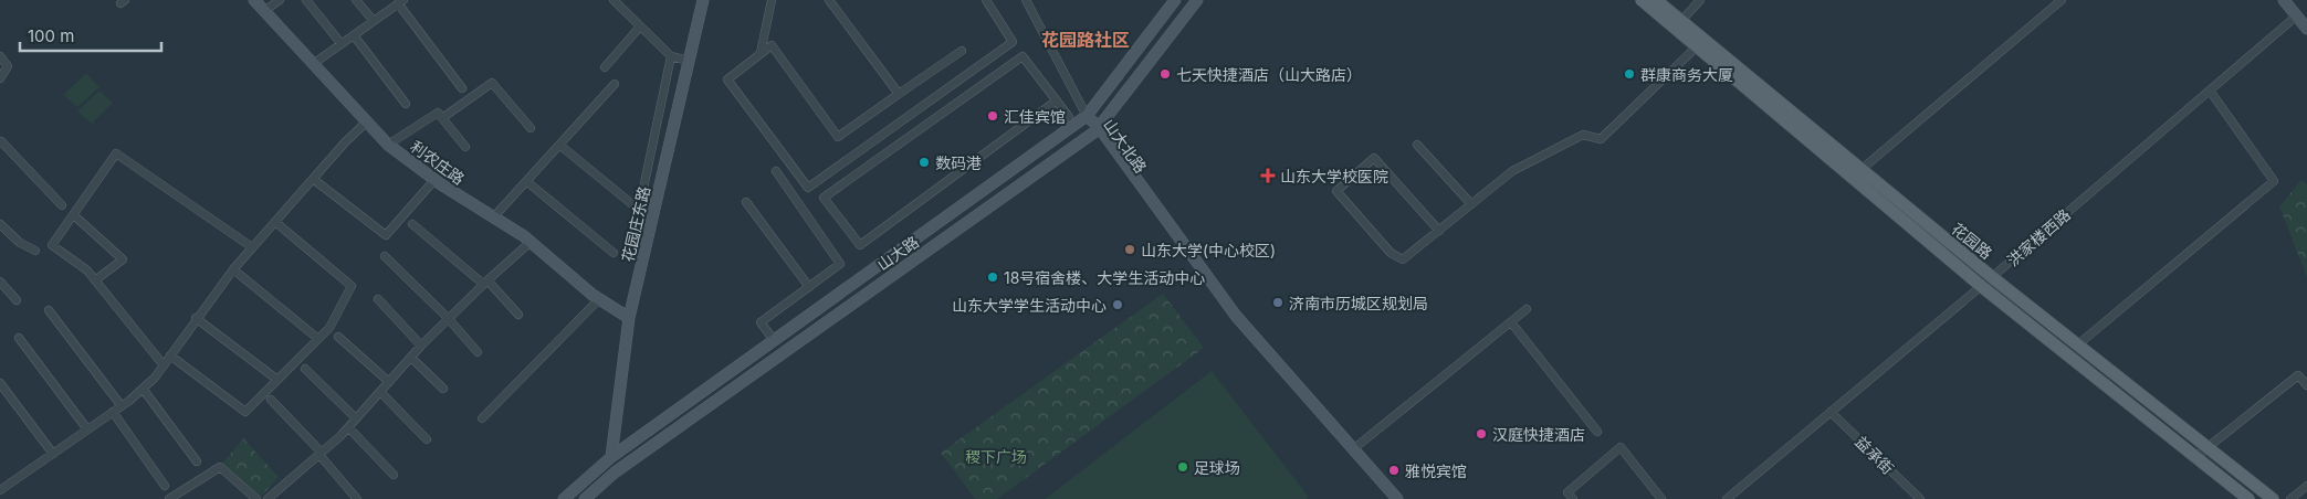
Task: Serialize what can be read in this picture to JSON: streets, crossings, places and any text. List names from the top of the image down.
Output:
{
  "streets": {
    "main road": [
      "山大北路",
      "利农庄路",
      "花园庄东路",
      "花园路",
      "山大路"
    ],
    "street": ["洪家楼西路", "益承街"]
  },
  "crossings": [
    ["山大北路", "山大路"],
    ["利农庄路", "花园庄东路"],
    ["花园庄东路", "山大路"],
    ["洪家楼西路", "花园路"],
    ["洪家楼西路", "益承街"]
  ],
  "districts": ["花园路社区"],
  "parks": ["稷下广场"],
  "places": {
    "other": [
      "七天快捷酒店（山大路店）",
      "群康商务大厦",
      "汇佳宾馆",
      "数码港",
      "山东大学(中心校区)",
      "18号宿舍楼、大学生活动中心",
      "济南市历城区规划局",
      "山东大学学生活动中心",
      "汉庭快捷酒店",
      "足球场",
      "雅悦宾馆"
    ],
    "health": ["山东大学校医院"]
  },
  "scale_bar": "100 m"
}
